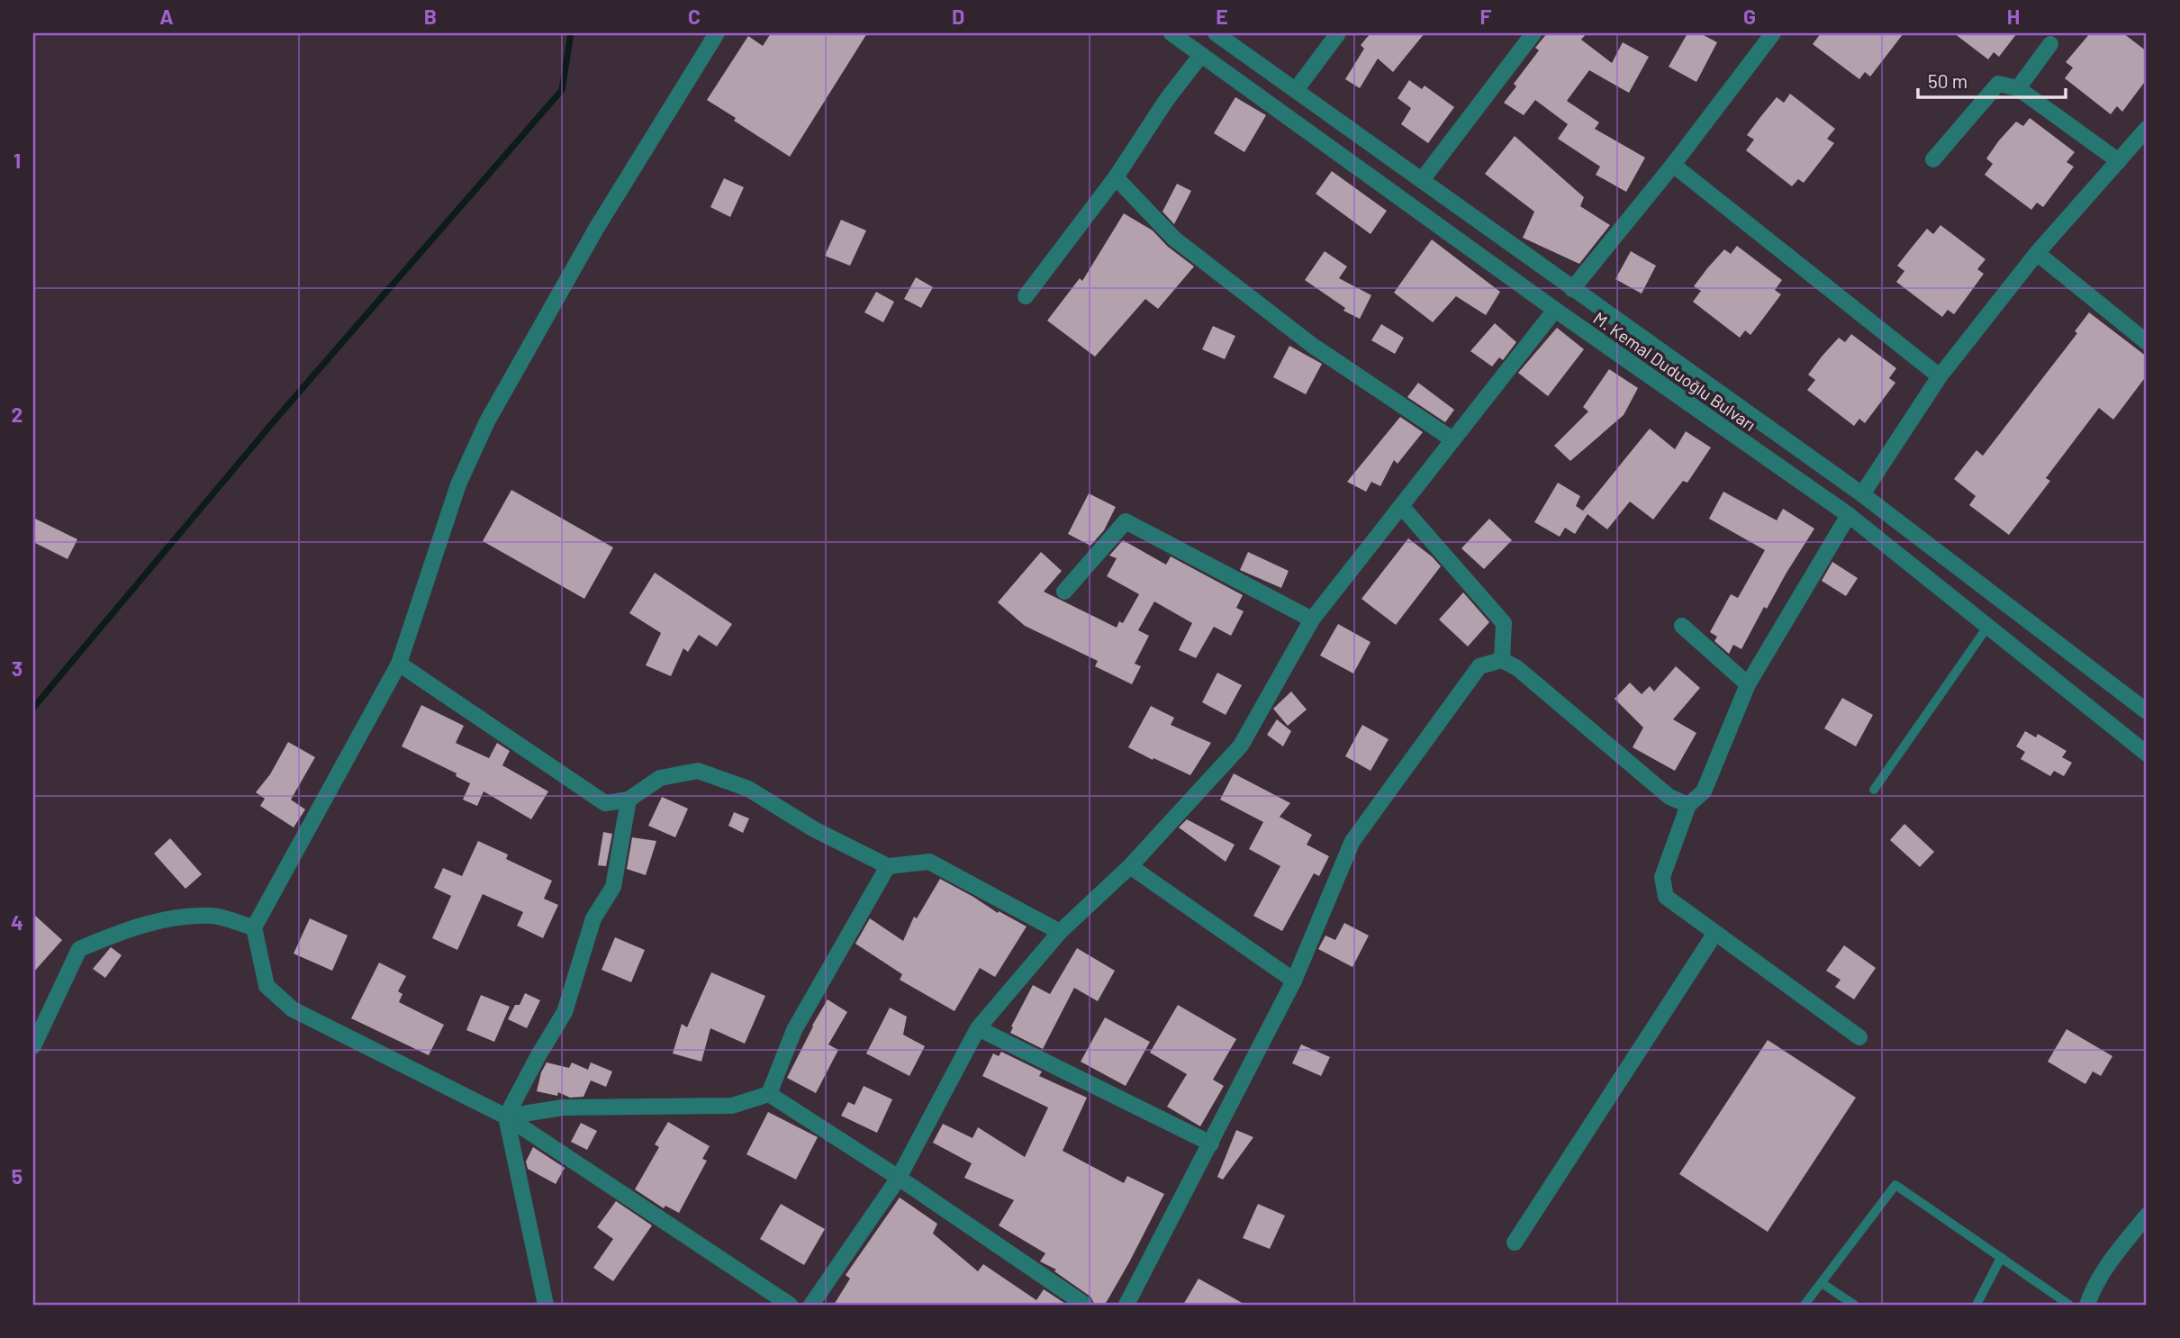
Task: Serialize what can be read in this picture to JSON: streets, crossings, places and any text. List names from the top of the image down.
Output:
{
  "streets": {
    "street": ["M. Kemal Duduoğlu Bulvarı"]
  },
  "scale_bar": "50 m",
  "grid": {
    "columns": [
      "A",
      "B",
      "C",
      "D",
      "E",
      "F",
      "G",
      "H"
    ],
    "rows": [
      "1",
      "2",
      "3",
      "4",
      "5"
    ]
  }
}
